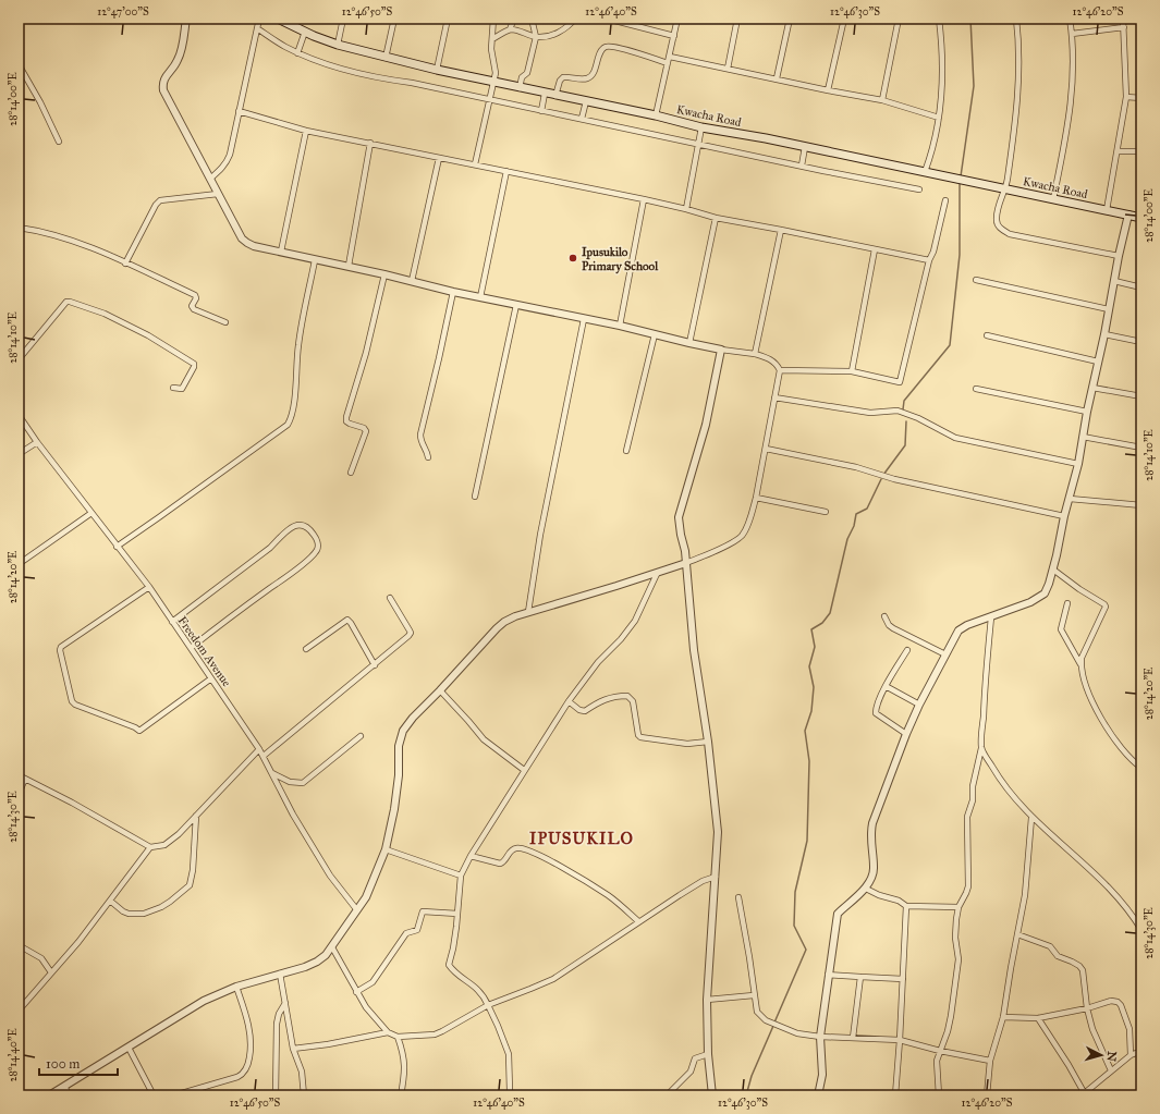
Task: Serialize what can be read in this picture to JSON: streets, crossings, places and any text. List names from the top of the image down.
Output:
{
  "streets": {
    "main road": ["Kwacha Road"],
    "street": ["Freedom Avenue"]
  },
  "districts": ["IPUSUKILO"],
  "places": ["Ipusukilo Primary School"],
  "scale_bar": "100 m",
  "north": "right",
  "coordinates": [
    "12°47'00\"S",
    "12°46'50\"S",
    "12°46'40\"S",
    "12°46'30\"S",
    "12°46'20\"S",
    "28°14'00\"E",
    "28°14'10\"E",
    "28°14'20\"E",
    "28°14'30\"E",
    "28°14'40\"E"
  ]
}
